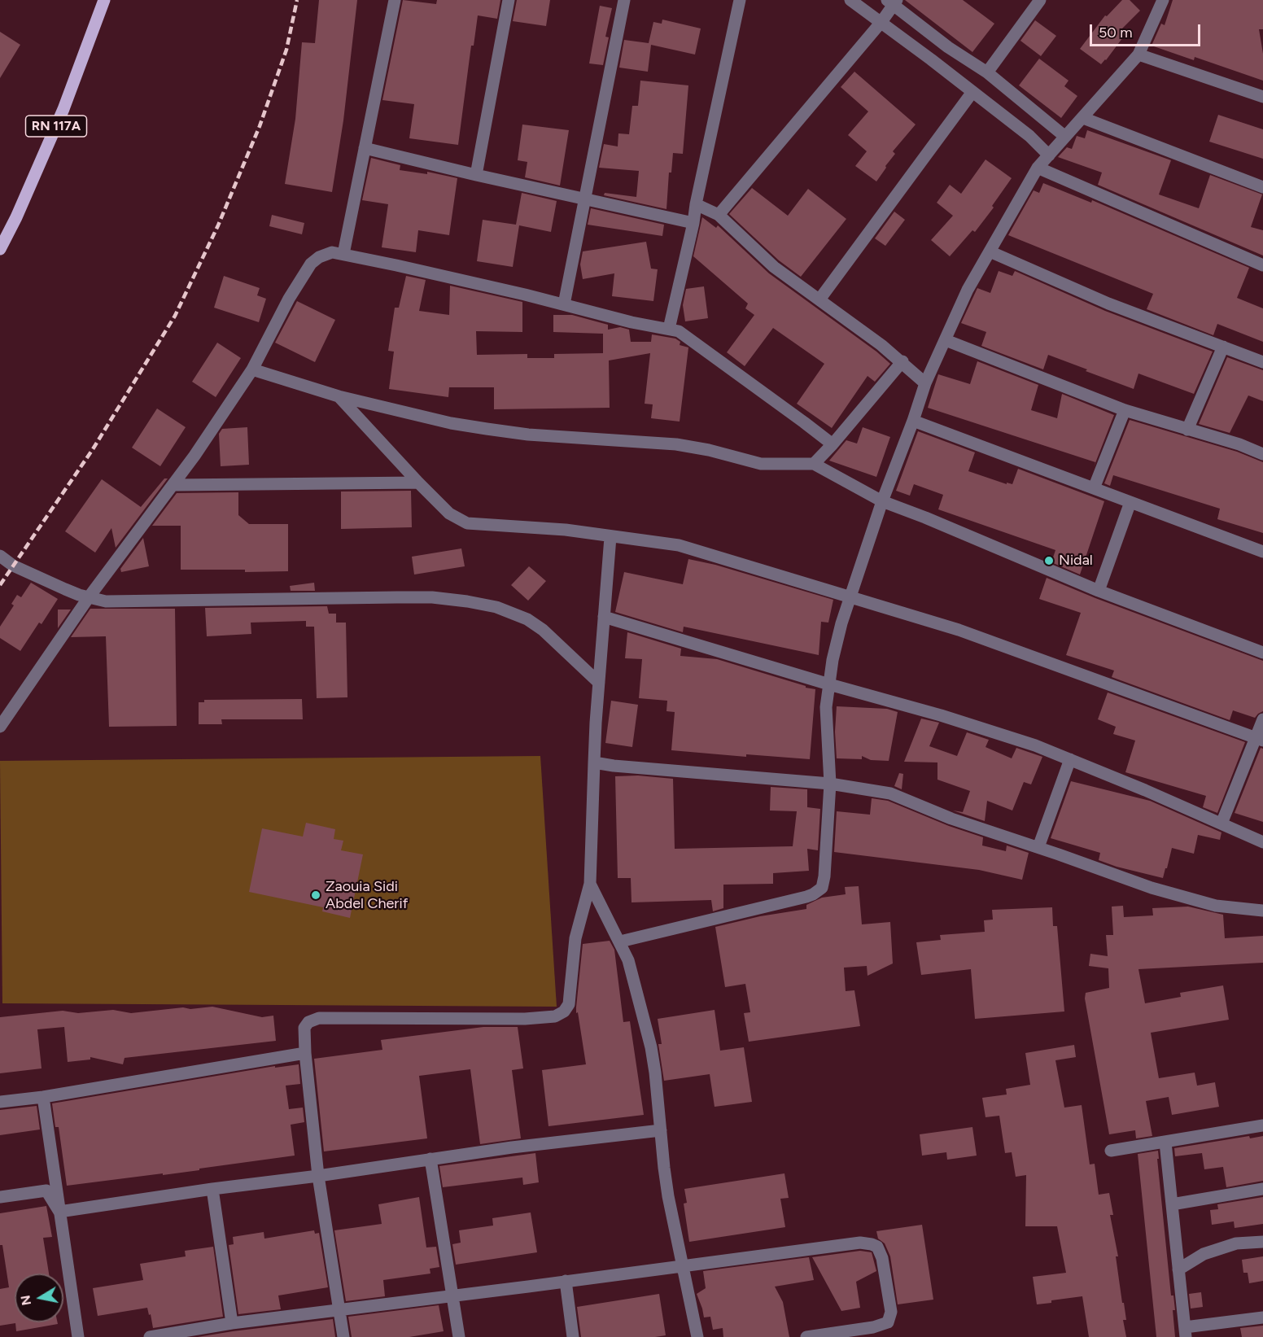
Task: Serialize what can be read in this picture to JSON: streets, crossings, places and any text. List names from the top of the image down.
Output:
{
  "streets": {
    "main road": ["RN 117A"]
  },
  "places": ["Nidal", "Zaouia Sidi Abdel Cherif"],
  "scale_bar": "50 m",
  "north": "left"
}
